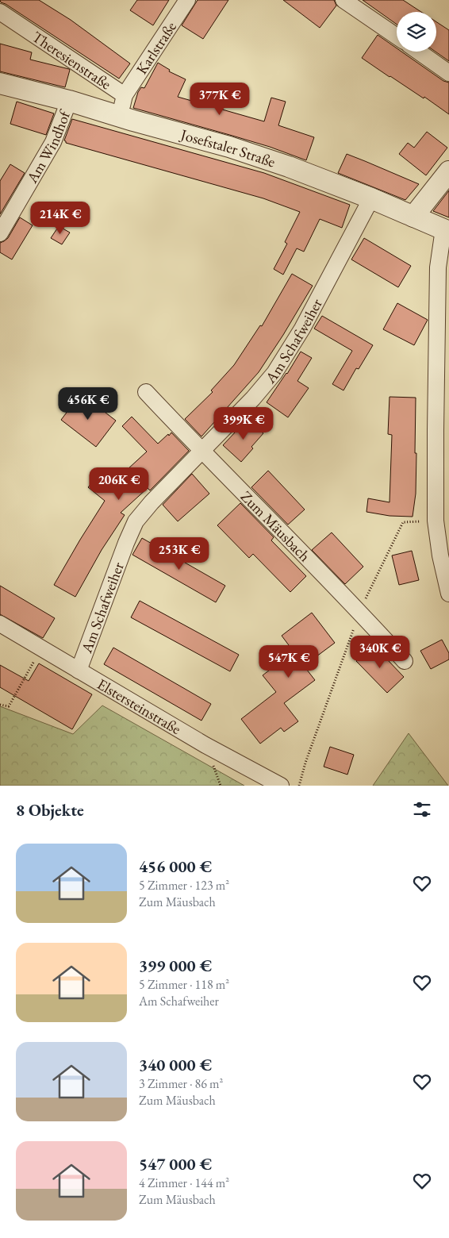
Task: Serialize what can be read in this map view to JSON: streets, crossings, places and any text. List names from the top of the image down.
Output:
{
  "streets": {
    "street": [
      "Karlstraße",
      "Theresienstraße",
      "Am Windhof",
      "Josefstaler Straße",
      "Am Schafweiher",
      "Zum Mäusbach",
      "Elstersteinstraße"
    ]
  },
  "crossings": [
    ["Karlstraße", "Theresienstraße"],
    ["Theresienstraße", "Josefstaler Straße"],
    ["Am Windhof", "Josefstaler Straße"],
    ["Josefstaler Straße", "Am Schafweiher"],
    ["Am Schafweiher", "Zum Mäusbach"],
    ["Am Schafweiher", "Elstersteinstraße"]
  ],
  "page": {
    "price": [
      "377K €",
      "214K €",
      "456K €",
      "399K €",
      "206K €",
      "253K €",
      "340K €",
      "547K €"
    ],
    "heading": "8 Objekte",
    "list": [
      {
        "name": "456 000 €",
        "note": "5 Zimmer · 123 m² · Zum Mäusbach"
      },
      {
        "name": "399 000 €",
        "note": "5 Zimmer · 118 m² · Am Schafweiher"
      },
      {
        "name": "340 000 €",
        "note": "3 Zimmer · 86 m² · Zum Mäusbach"
      },
      {
        "name": "547 000 €",
        "note": "4 Zimmer · 144 m² · Zum Mäusbach"
      }
    ]
  }
}
